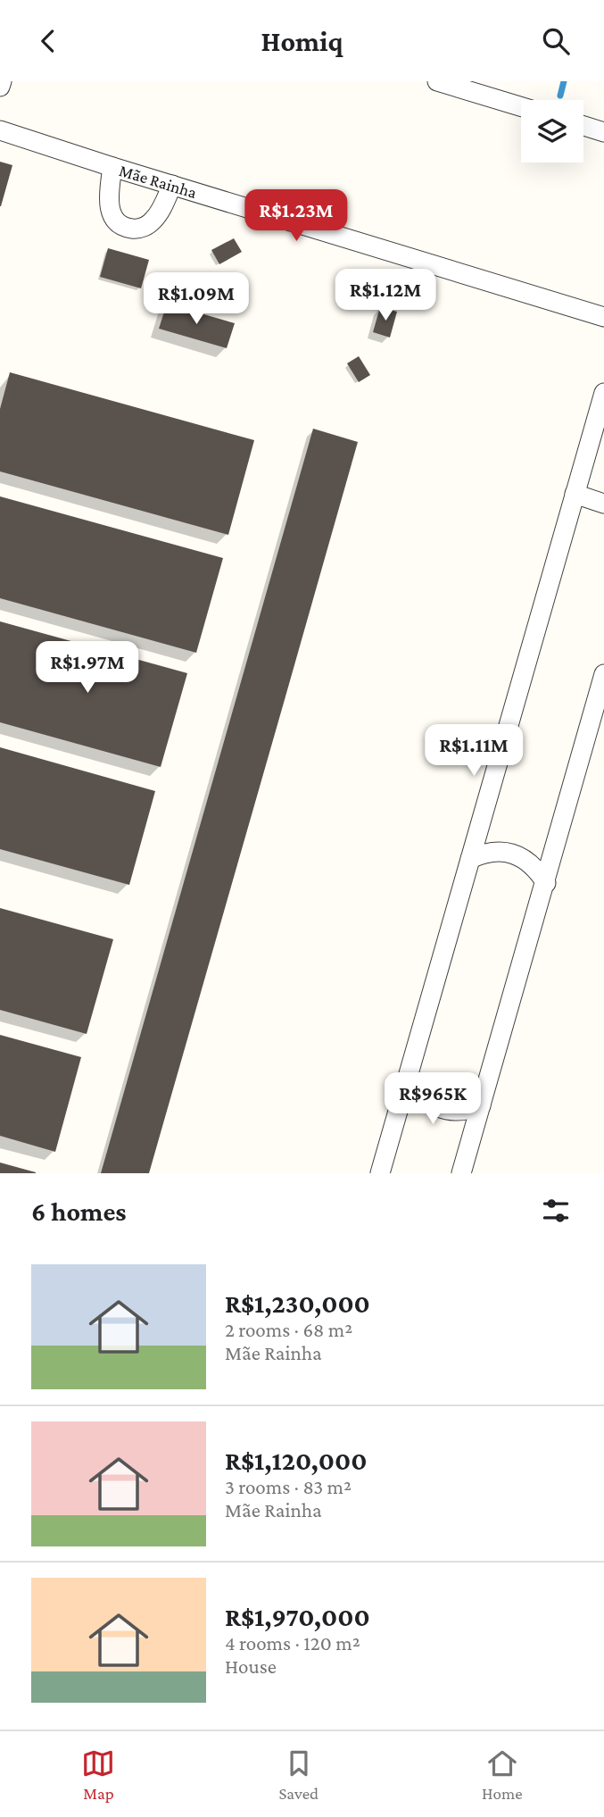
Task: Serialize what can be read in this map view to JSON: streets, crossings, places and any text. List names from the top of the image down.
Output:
{
  "streets": {
    "street": ["Mãe Rainha"]
  },
  "page": {
    "header": "Homiq",
    "price": [
      "R$1.23M",
      "R$1.12M",
      "R$1.09M",
      "R$1.97M",
      "R$1.11M",
      "R$965K"
    ],
    "heading": "6 homes",
    "list": [
      {
        "name": "R$1,230,000",
        "note": "2 rooms · 68 m² · Mãe Rainha"
      },
      {
        "name": "R$1,120,000",
        "note": "3 rooms · 83 m² · Mãe Rainha"
      },
      {
        "name": "R$1,970,000",
        "note": "4 rooms · 120 m² · House"
      }
    ],
    "tabs": ["Map", "Saved", "Home"]
  }
}
